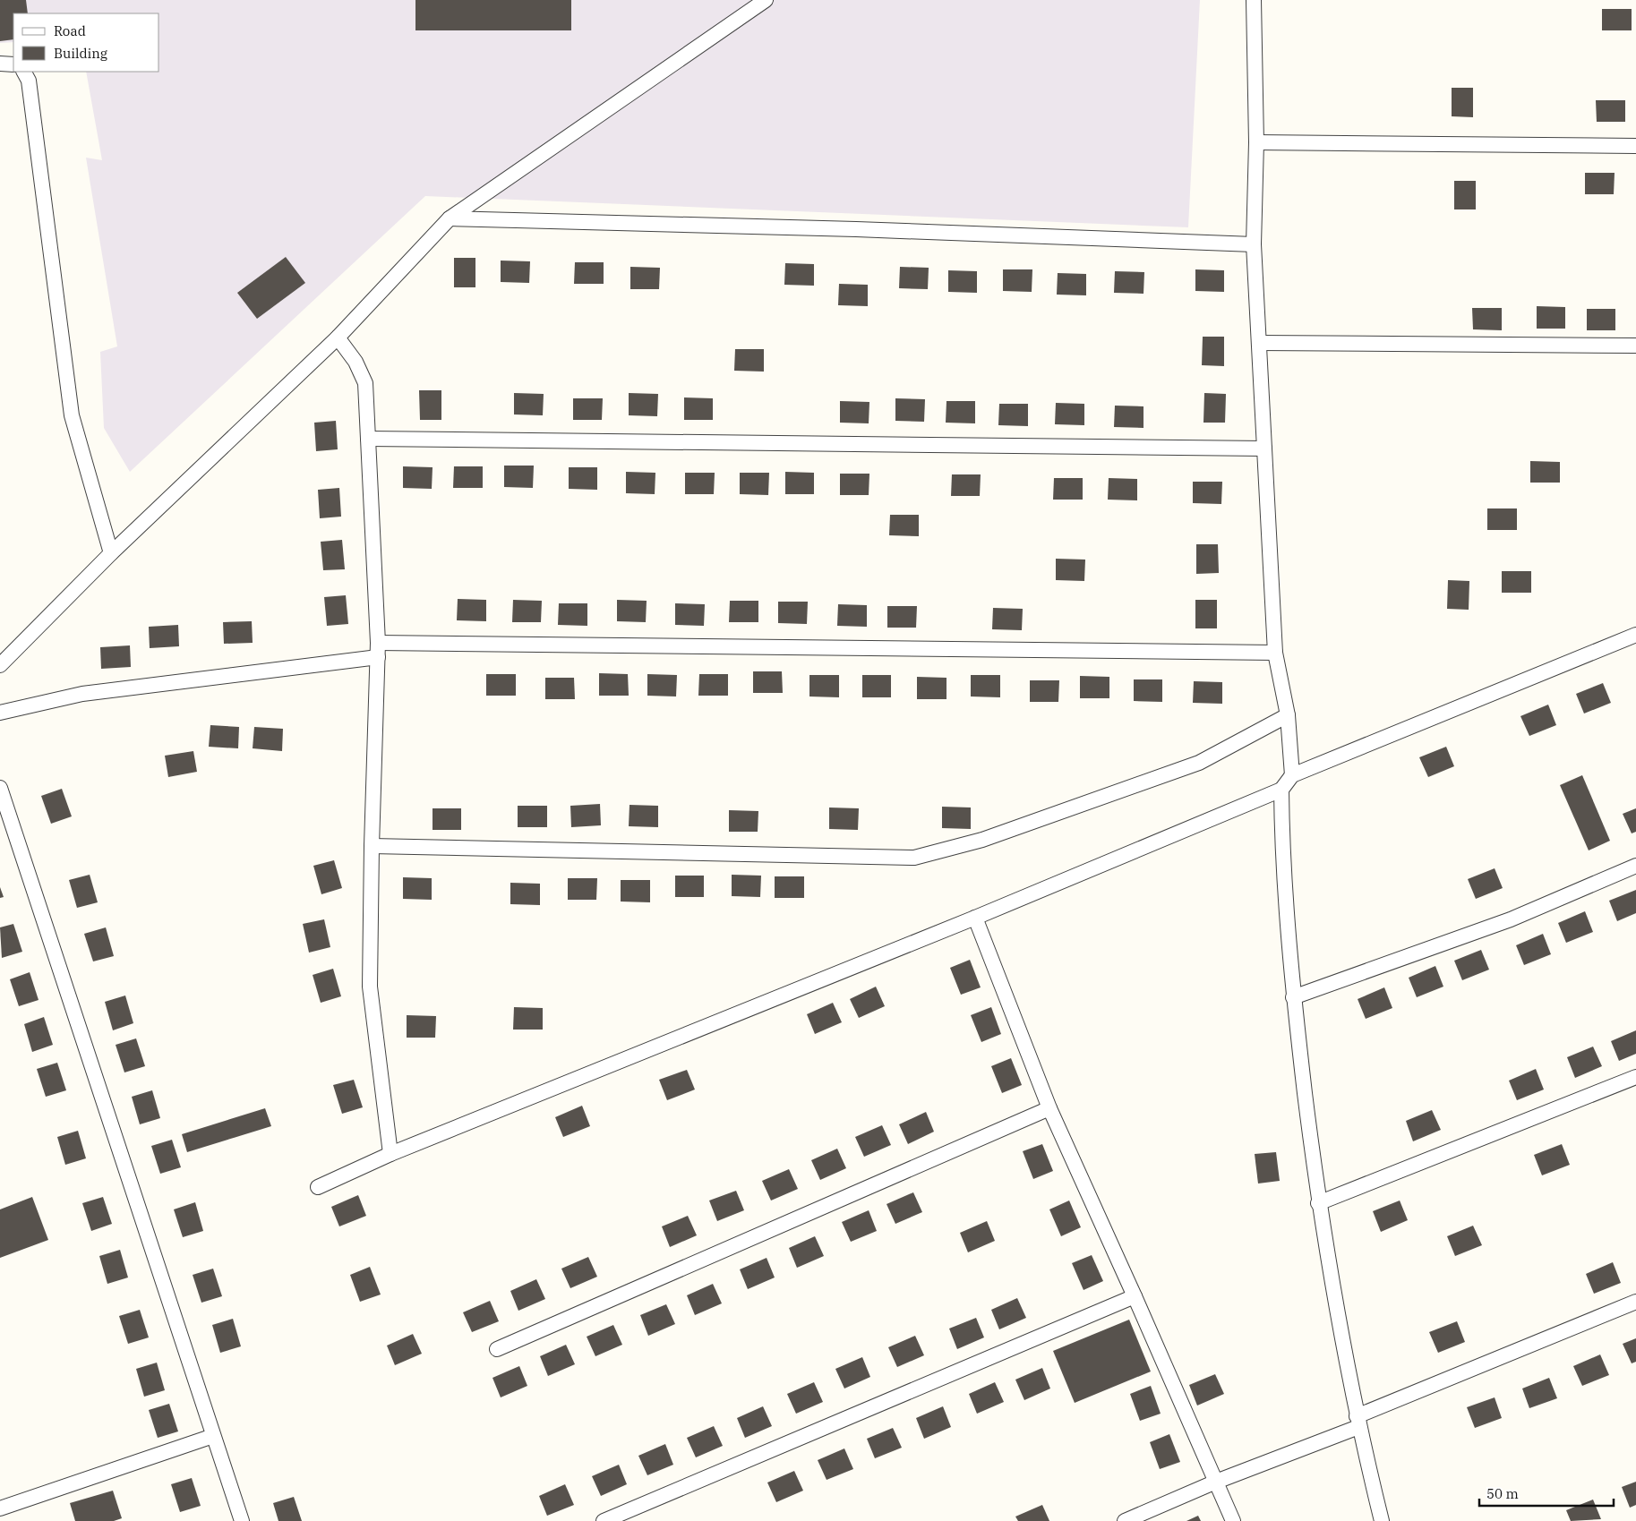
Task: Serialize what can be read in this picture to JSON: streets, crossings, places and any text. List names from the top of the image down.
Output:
{
  "legend": ["Road", "Building"],
  "scale_bar": "50 m"
}
